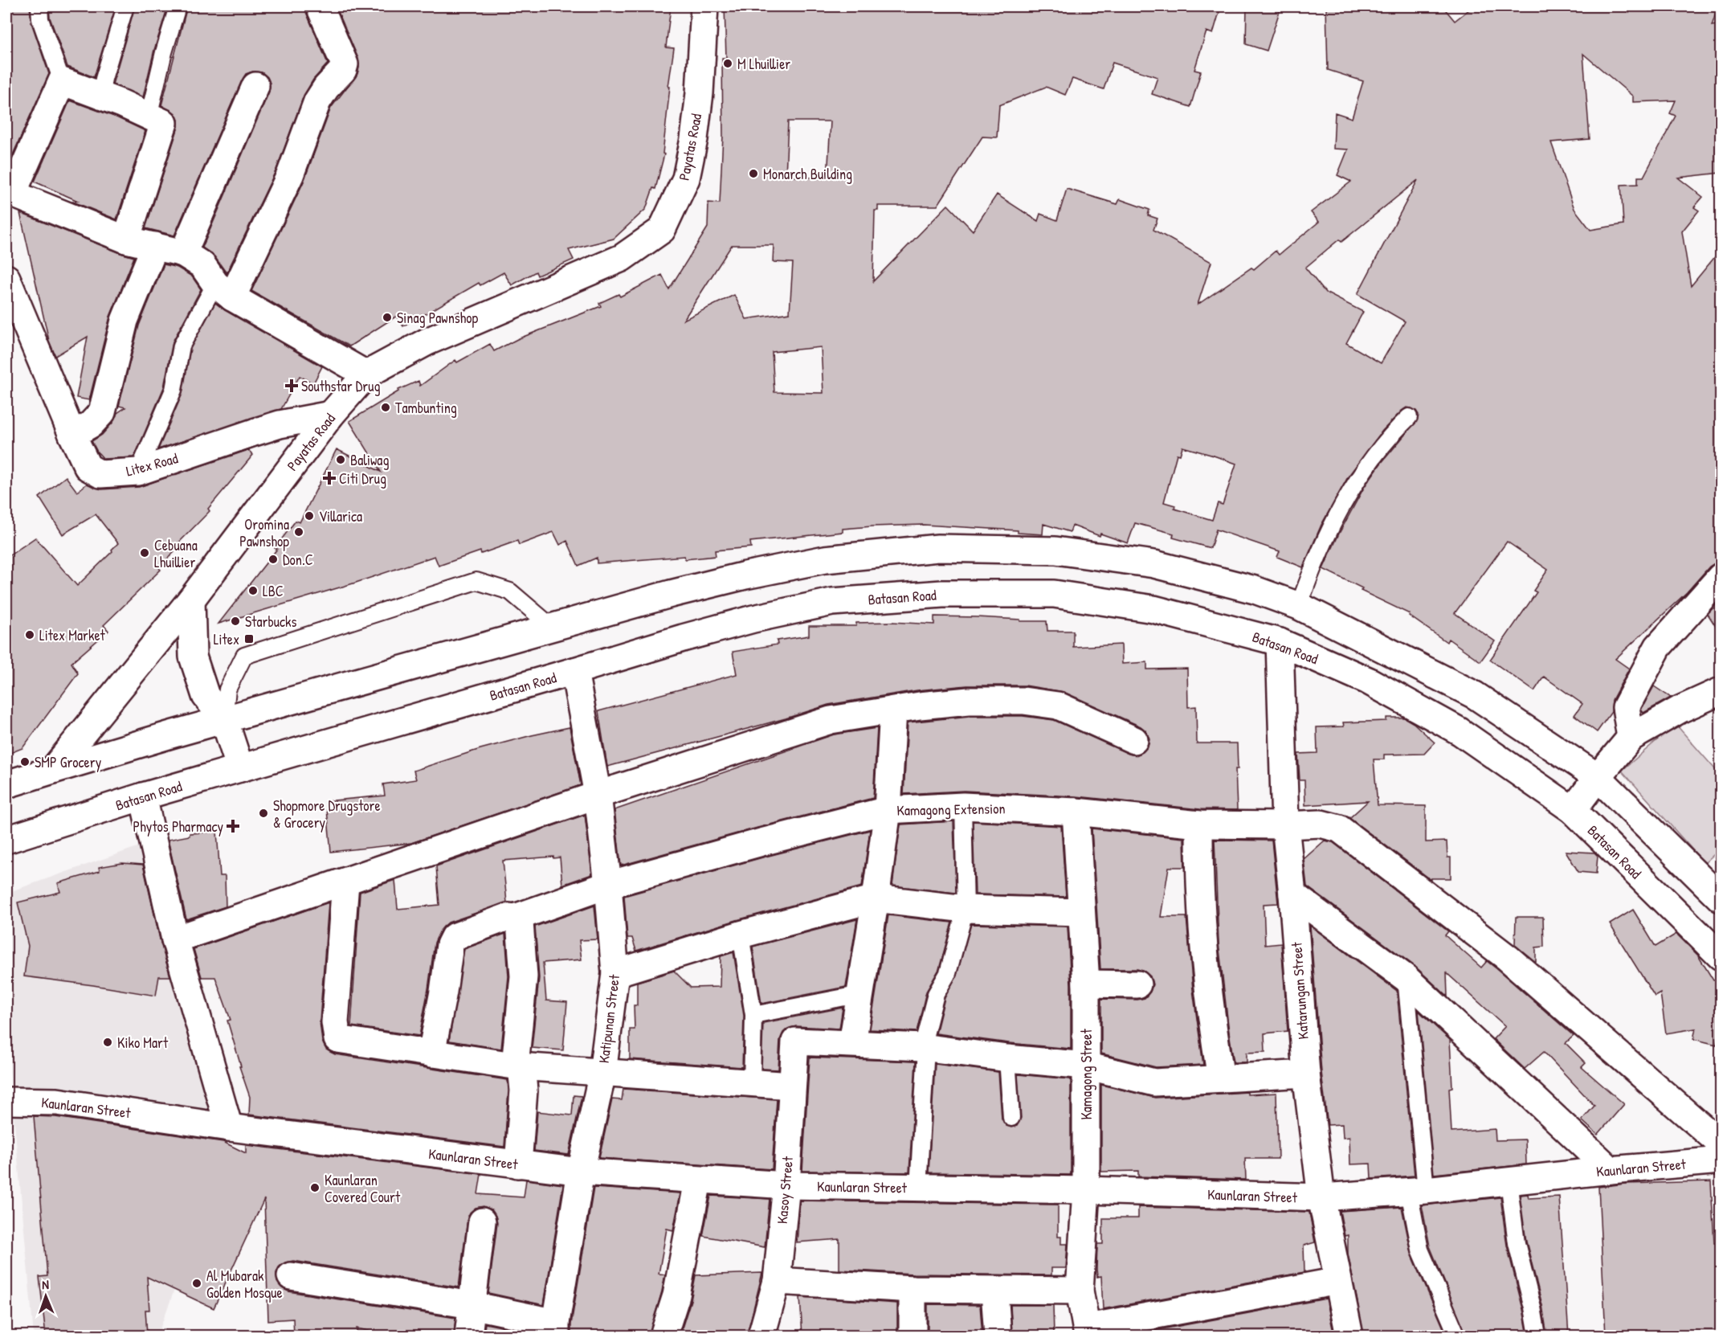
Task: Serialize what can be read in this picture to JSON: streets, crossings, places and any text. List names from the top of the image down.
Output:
{
  "streets": {
    "street": [
      "Payatas Road",
      "Litex Road",
      "Batasan Road",
      "Kamagong Extension",
      "Katarungan Street",
      "Katipunan Street",
      "Kamagong Street",
      "Kaunlaran Street",
      "Kasoy Street"
    ]
  },
  "crossings": [
    ["Payatas Road", "Litex Road"],
    ["Batasan Road", "Katarungan Street"],
    ["Batasan Road", "Katipunan Street"],
    ["Kamagong Extension", "Katarungan Street"],
    ["Kamagong Extension", "Katipunan Street"],
    ["Kamagong Extension", "Kamagong Street"],
    ["Katarungan Street", "Kaunlaran Street"],
    ["Katipunan Street", "Kaunlaran Street"],
    ["Kamagong Street", "Kaunlaran Street"],
    ["Kaunlaran Street", "Kasoy Street"]
  ],
  "places": {
    "other": [
      "M Lhuillier",
      "Monarch Building",
      "Sinag Pawnshop",
      "Tambunting",
      "Baliwag",
      "Villarica",
      "Oromina Pawnshop",
      "Cebuana Lhuillier",
      "Don.C",
      "LBC",
      "Starbucks",
      "Litex Market",
      "SMP Grocery",
      "Shopmore Drugstore & Grocery",
      "Kiko Mart",
      "Kaunlaran Covered Court",
      "Al Mubarak Golden Mosque"
    ],
    "health": ["Southstar Drug", "Citi Drug", "Phytos Pharmacy"],
    "transit": ["Litex"]
  },
  "north": "top"
}
